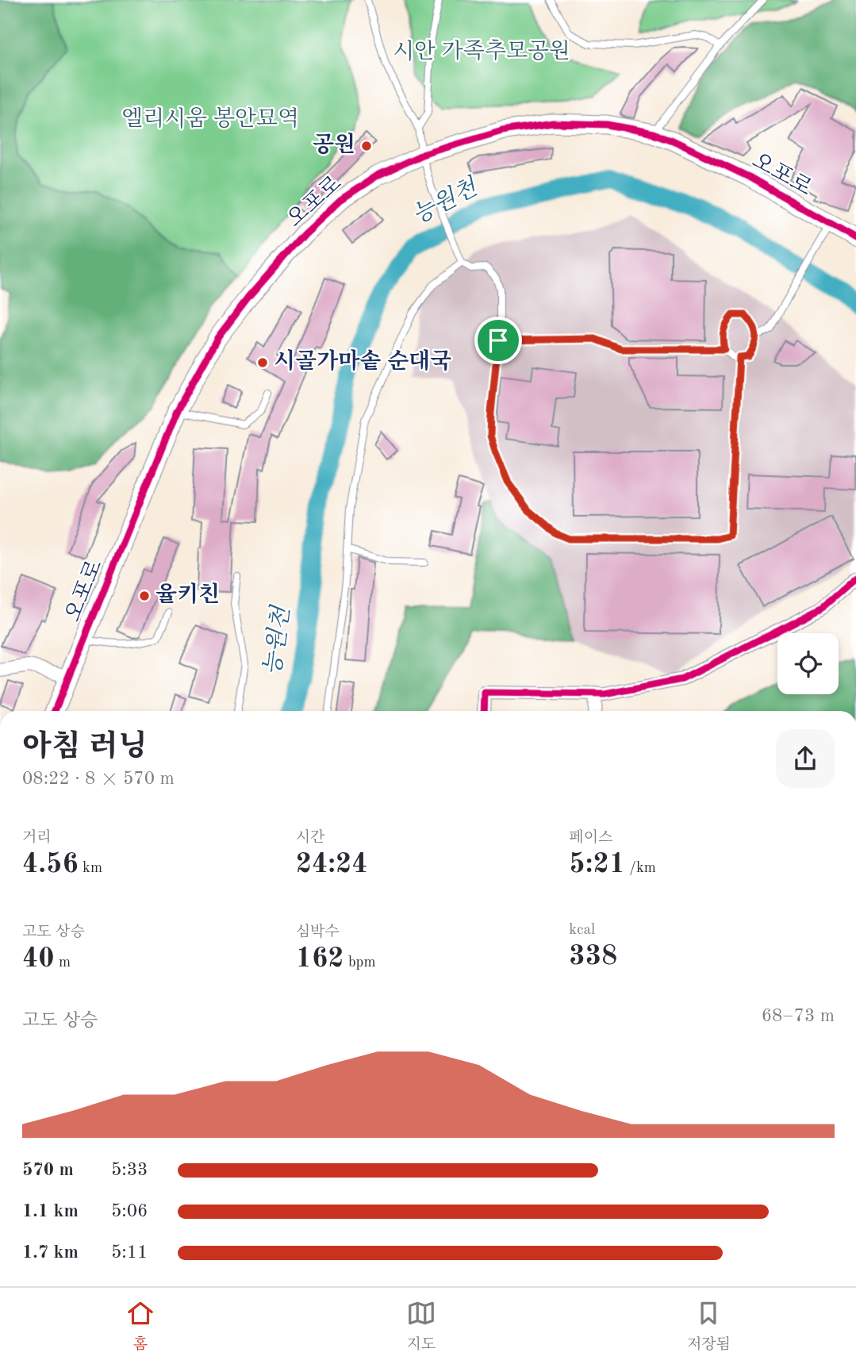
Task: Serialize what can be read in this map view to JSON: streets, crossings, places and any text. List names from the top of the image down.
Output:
{
  "streets": {
    "street": ["오포로"]
  },
  "water": ["능원천"],
  "parks": ["시안 가족추모공원", "엘리시움 봉안묘역"],
  "places": ["공원", "시골가마솥 순대국", "율키친"],
  "page": {
    "heading": ["아침 러닝", "08:22 · 8 × 570 m"],
    "stats": [
      ["거리", "4.56 km"],
      ["시간", "24:24"],
      ["페이스", "5:21 /km"],
      ["고도 상승", "40 m"],
      ["심박수", "162 bpm"],
      ["kcal", "338"]
    ],
    "chart": ["고도 상승", "68–73 m"],
    "list": [
      {
        "name": "570 m",
        "note": "5:33"
      },
      {
        "name": "1.1 km",
        "note": "5:06"
      },
      {
        "name": "1.7 km",
        "note": "5:11"
      }
    ],
    "tabs": ["홈", "지도", "저장됨"]
  }
}
